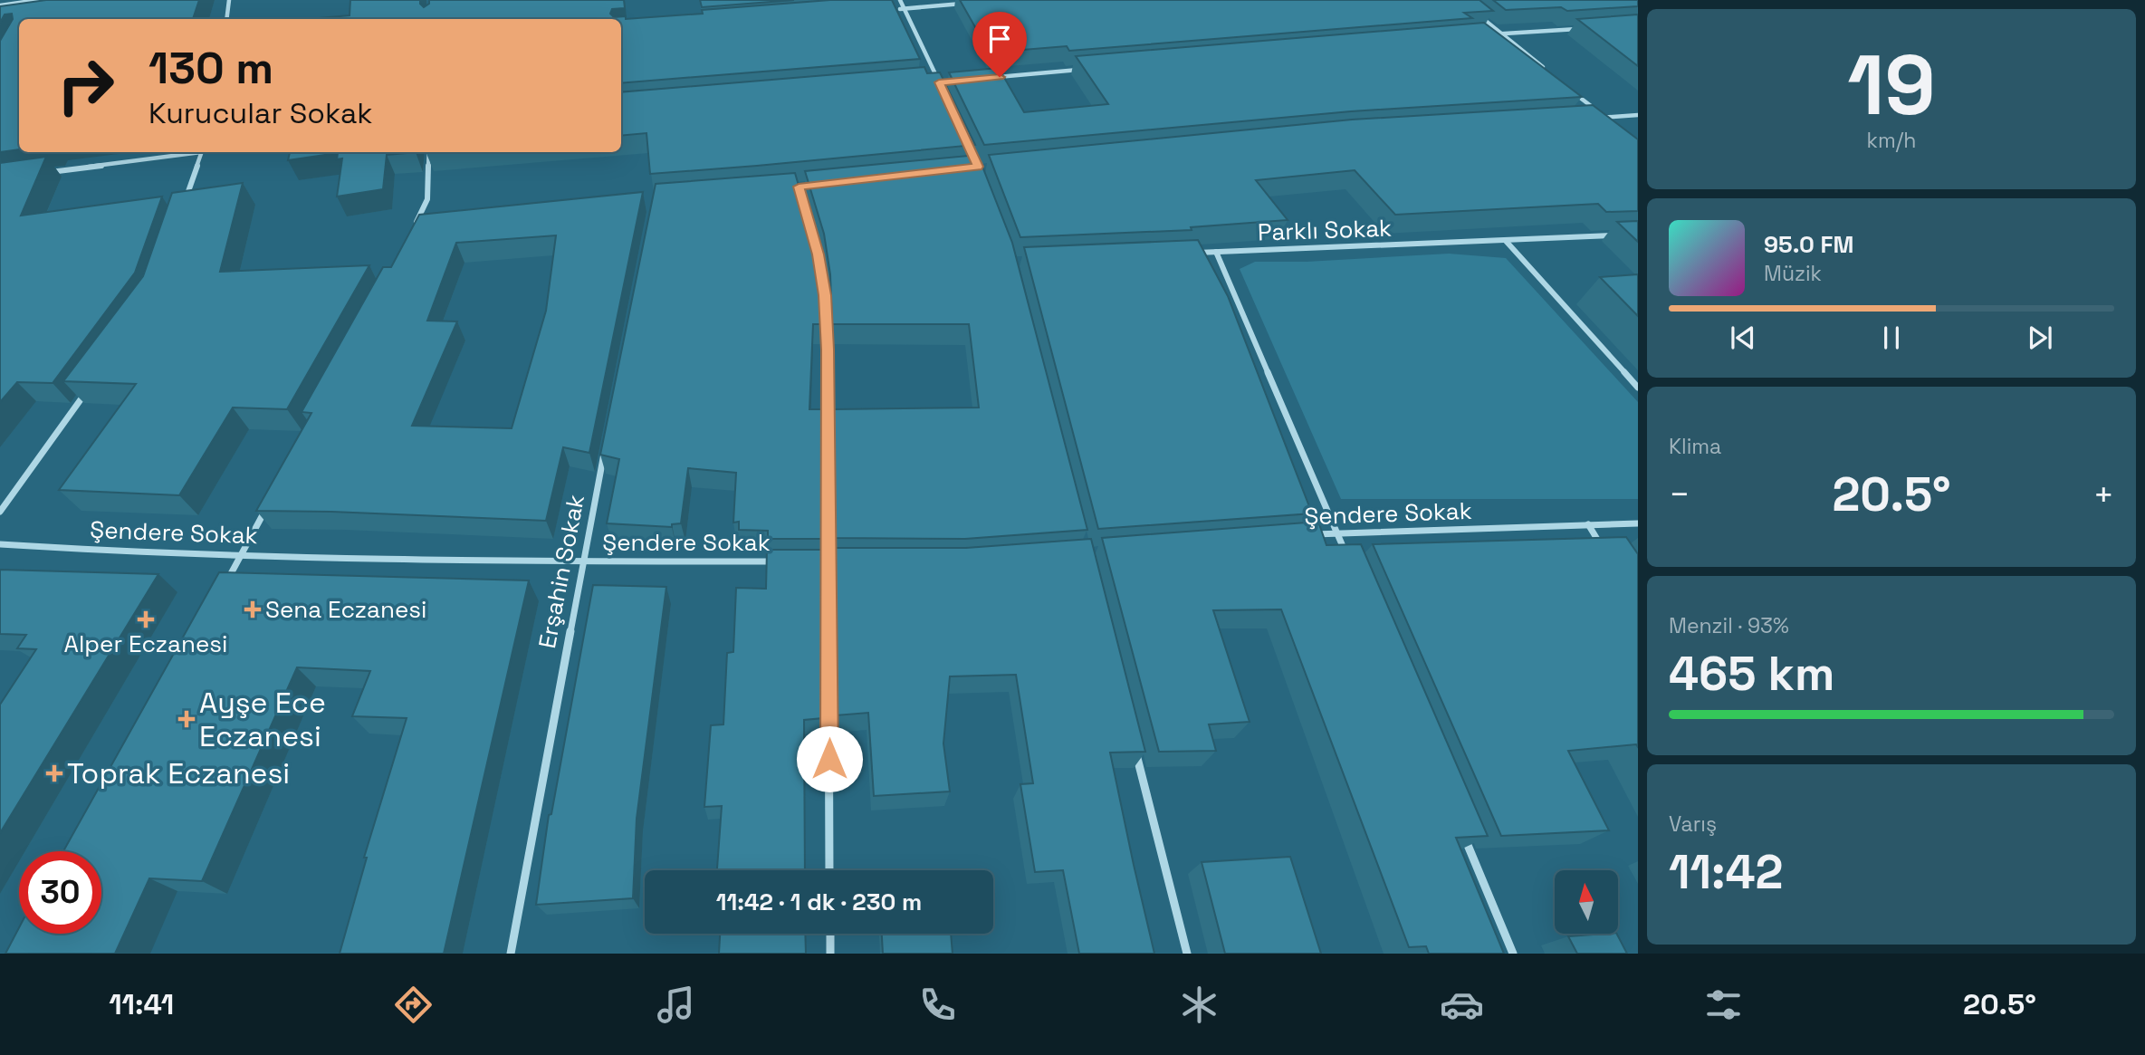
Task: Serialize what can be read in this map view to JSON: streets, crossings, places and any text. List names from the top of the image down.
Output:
{
  "streets": {
    "street": ["Parklı Sokak", "Şendere Sokak", "Erşahin Sokak"]
  },
  "crossings": [
    ["Şendere Sokak", "Erşahin Sokak"]
  ],
  "places": {
    "health": [
      "Sena Eczanesi",
      "Alper Eczanesi",
      "Ayşe Ece Eczanesi",
      "Toprak Eczanesi"
    ]
  },
  "north": "top",
  "page": {
    "tile": [
      ["19", "km/h"],
      "Klima",
      ["Menzil · 93%", "465 km"],
      ["Varış", "11:42"]
    ],
    "turn": ["130 m", "Kurucular Sokak"],
    "song": ["95.0 FM", "Müzik"],
    "heat": ["−", "20.5°", "+"],
    "limit": "30",
    "trip": "11:42 · 1 dk · 230 m",
    "tabs": ["11:41", "20.5°"]
  }
}
